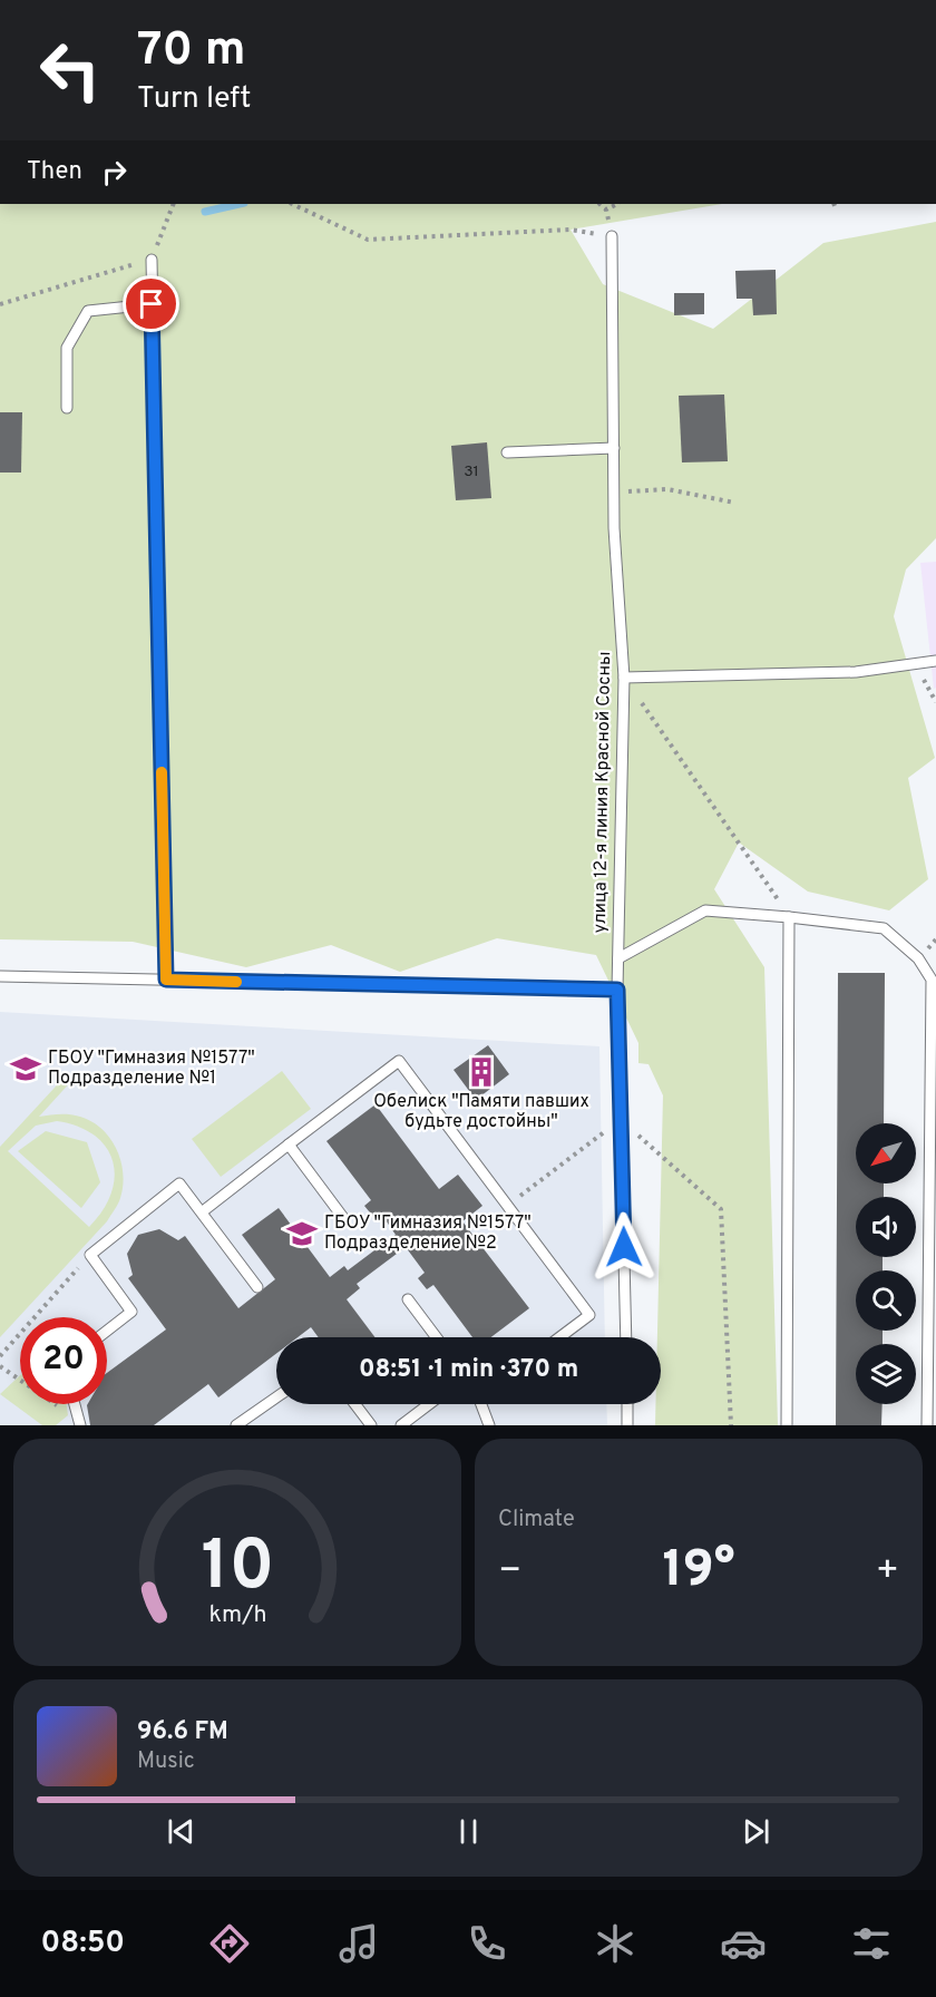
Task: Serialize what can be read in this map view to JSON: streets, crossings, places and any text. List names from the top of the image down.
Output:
{
  "streets": {
    "lane": ["улица 12-я линия Красной Сосны"]
  },
  "places": {
    "school or university": ["ГБОУ \"Гимназия №1577\" Подразделение №1", "ГБОУ \"Гимназия №1577\" Подразделение №2"],
    "building": ["Обелиск \"Памяти павших будьте достойны\""]
  },
  "house_numbers": ["31"],
  "north": "bottom left",
  "page": {
    "turn": ["70 m", "Turn left"],
    "then": "Then",
    "limit": "20",
    "trip": "08:51 · 1 min · 370 m",
    "tile": "Climate",
    "heat": ["−", "19°", "+"],
    "song": ["96.6 FM", "Music"],
    "tabs": "08:50",
    "gauge": ["10", "km/h"]
  }
}
